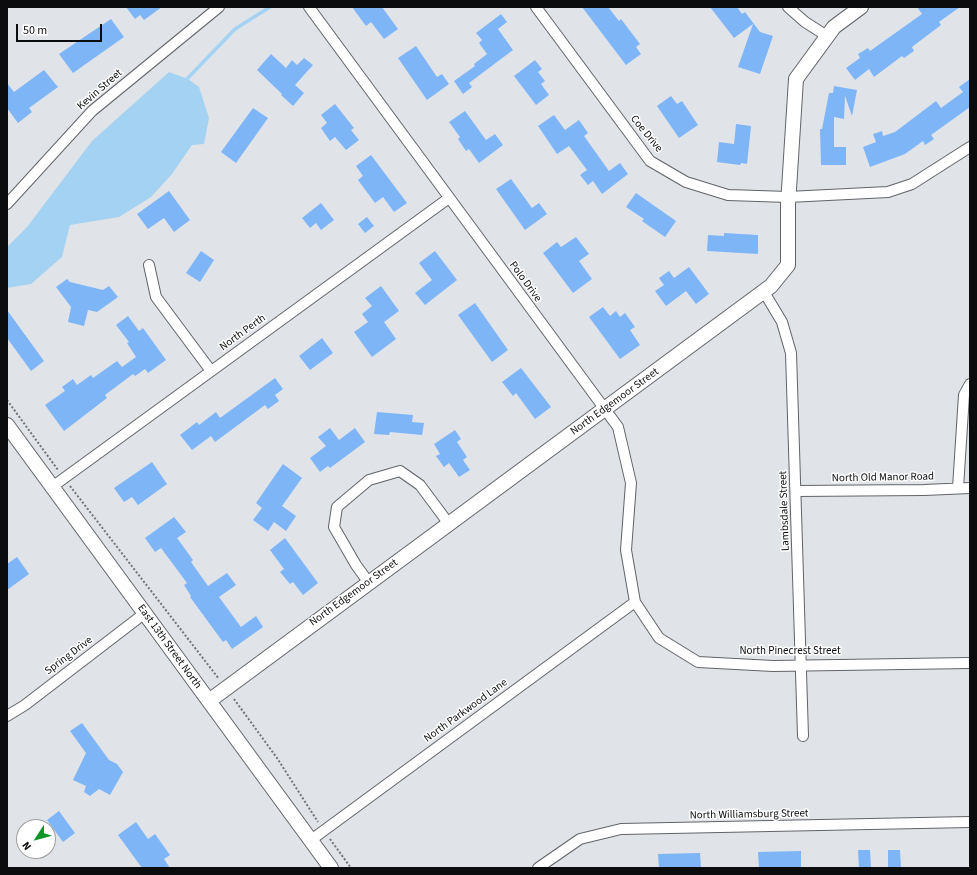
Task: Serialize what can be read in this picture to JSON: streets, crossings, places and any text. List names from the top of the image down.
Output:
{
  "streets": {
    "street": [
      "Kevin Street",
      "Coe Drive",
      "Polo Drive",
      "North Perth",
      "North Edgemoor Street",
      "North Old Manor Road",
      "Lambsdale Street",
      "East 13th Street North",
      "North Pinecrest Street",
      "Spring Drive",
      "North Parkwood Lane",
      "North Williamsburg Street"
    ]
  },
  "crossings": [
    ["Coe Drive", "North Edgemoor Street"],
    ["Polo Drive", "North Perth"],
    ["Polo Drive", "North Edgemoor Street"],
    ["Polo Drive", "North Pinecrest Street"],
    ["Polo Drive", "North Parkwood Lane"],
    ["North Perth", "East 13th Street North"],
    ["North Edgemoor Street", "Lambsdale Street"],
    ["North Edgemoor Street", "East 13th Street North"],
    ["North Old Manor Road", "Lambsdale Street"],
    ["Lambsdale Street", "North Pinecrest Street"],
    ["East 13th Street North", "Spring Drive"],
    ["East 13th Street North", "North Parkwood Lane"],
    ["North Pinecrest Street", "North Parkwood Lane"]
  ],
  "scale_bar": "50 m",
  "north": "bottom left"
}
